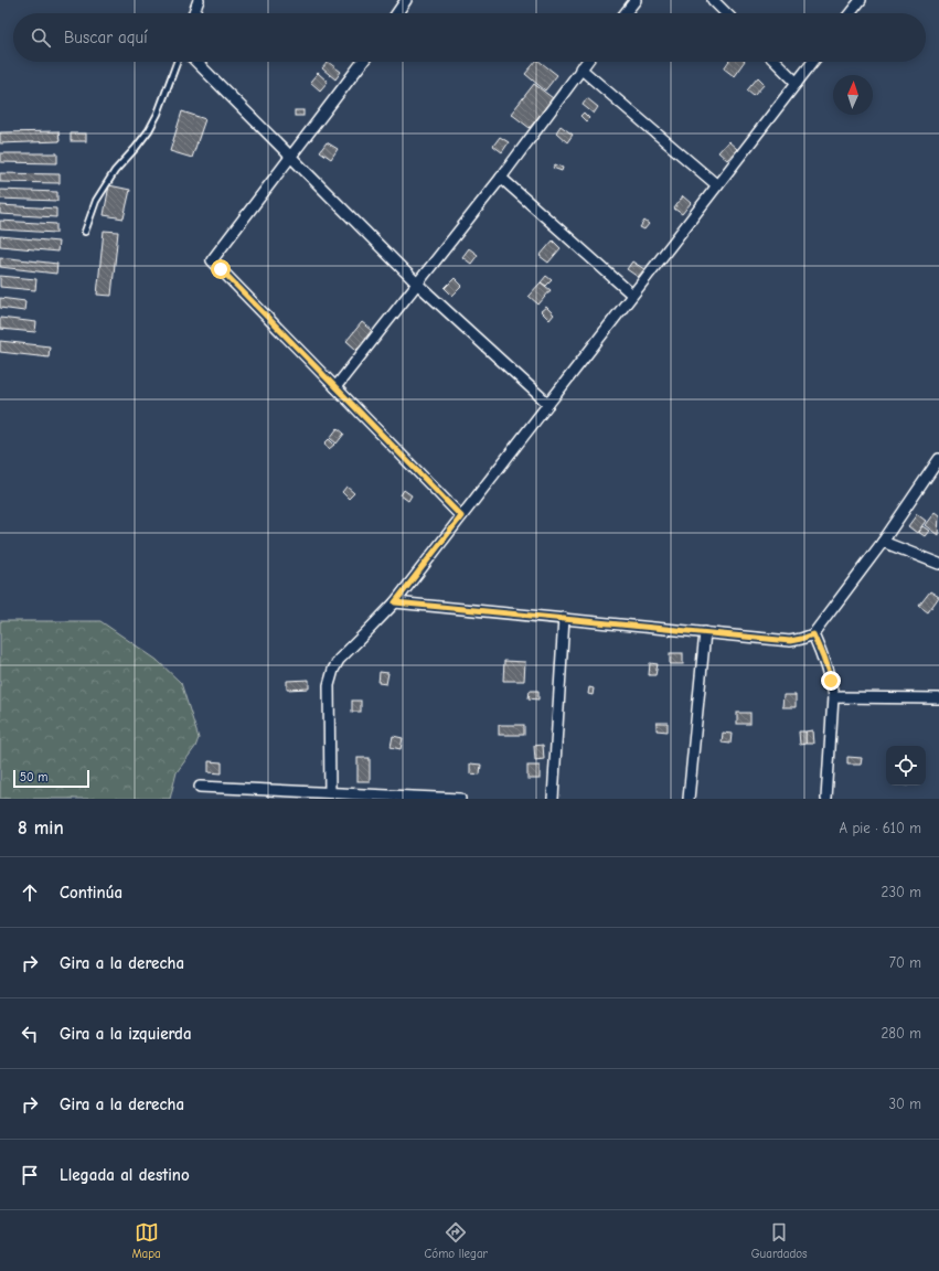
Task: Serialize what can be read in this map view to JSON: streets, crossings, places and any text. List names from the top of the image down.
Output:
{
  "scale_bar": "50 m",
  "north": "top",
  "page": {
    "search": "Buscar aquí",
    "scale": "50 m",
    "heading": ["8 min", "A pie · 610 m"],
    "list": [
      ["Continúa", "230 m"],
      ["Gira a la derecha", "70 m"],
      ["Gira a la izquierda", "280 m"],
      ["Gira a la derecha", "30 m"],
      "Llegada al destino"
    ],
    "nav": ["Mapa", "Cómo llegar", "Guardados"]
  }
}
